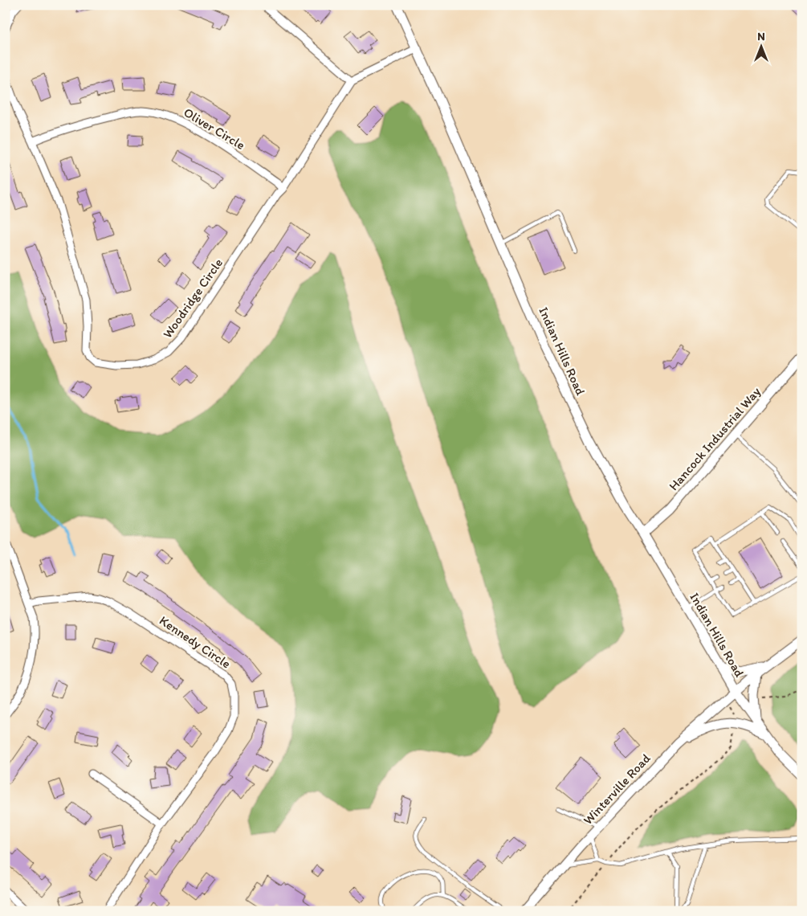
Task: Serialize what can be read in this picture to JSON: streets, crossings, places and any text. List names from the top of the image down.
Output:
{
  "streets": {
    "street": [
      "Oliver Circle",
      "Woodridge Circle",
      "Indian Hills Road",
      "Hancock Industrial Way",
      "Kennedy Circle",
      "Winterville Road"
    ]
  },
  "crossings": [
    ["Oliver Circle", "Woodridge Circle"],
    ["Indian Hills Road", "Hancock Industrial Way"],
    ["Indian Hills Road", "Winterville Road"]
  ],
  "north": "top"
}
